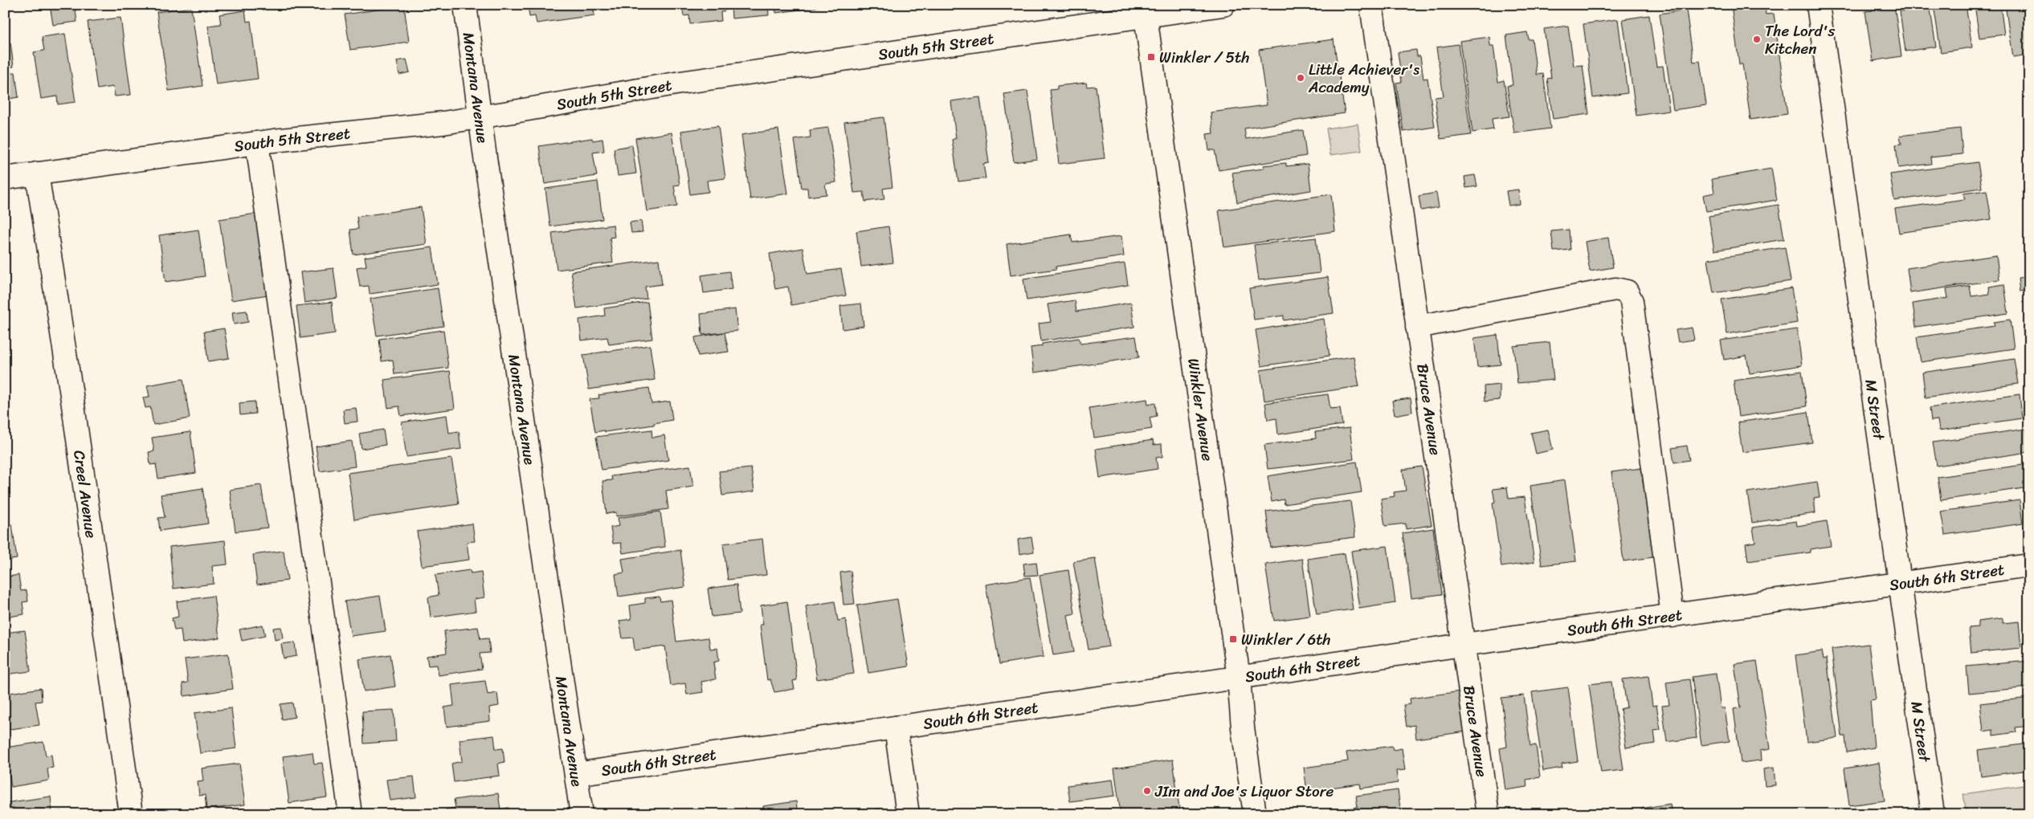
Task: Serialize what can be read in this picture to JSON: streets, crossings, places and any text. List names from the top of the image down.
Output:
{
  "streets": {
    "street": [
      "South 5th Street",
      "Montana Avenue",
      "Winkler Avenue",
      "Bruce Avenue",
      "M Street",
      "Creel Avenue",
      "South 6th Street"
    ]
  },
  "crossings": [
    ["South 5th Street", "Montana Avenue"],
    ["South 5th Street", "Winkler Avenue"],
    ["South 5th Street", "Creel Avenue"],
    ["Montana Avenue", "South 6th Street"],
    ["Winkler Avenue", "South 6th Street"],
    ["Bruce Avenue", "South 6th Street"],
    ["M Street", "South 6th Street"]
  ],
  "places": {
    "other": ["The Lord's Kitchen", "Little Achiever's Academy", "JIm and Joe's Liquor Store"],
    "transit": ["Winkler / 5th", "Winkler / 6th"]
  }
}
